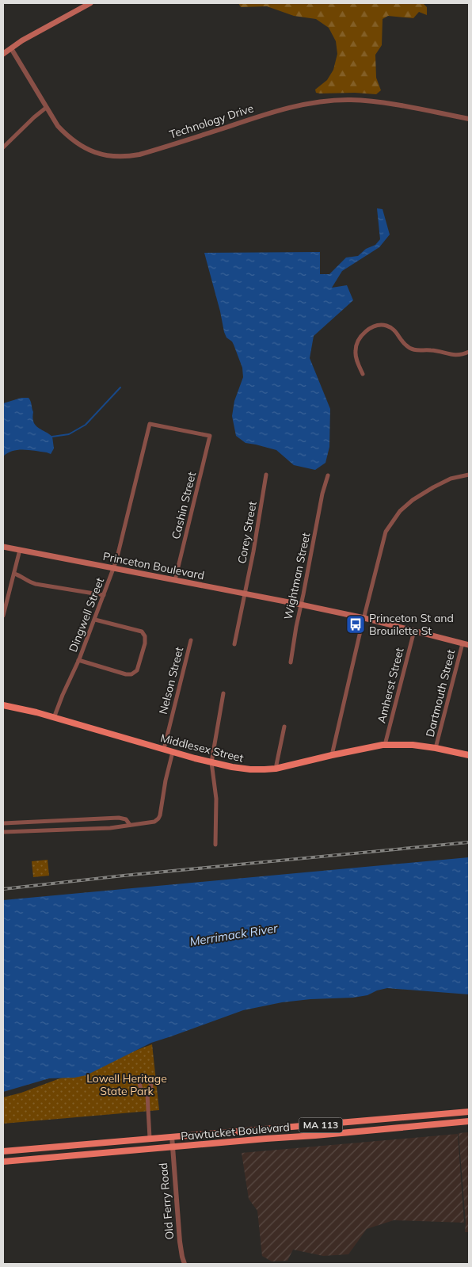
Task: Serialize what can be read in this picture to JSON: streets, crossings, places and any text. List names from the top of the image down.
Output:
{
  "streets": {
    "main road": [
      "Princeton Boulevard",
      "Middlesex Street",
      "MA 113",
      "Pawtucket Boulevard"
    ],
    "street": [
      "Technology Drive",
      "Cashin Street",
      "Corey Street",
      "Wightman Street",
      "Dingwell Street",
      "Nelson Street",
      "Amherst Street",
      "Dartmouth Street",
      "Old Ferry Road"
    ]
  },
  "crossings": [
    ["Cashin Street", "Princeton Boulevard"],
    ["Cashin Street", "Dingwell Street"],
    ["Corey Street", "Princeton Boulevard"],
    ["Princeton Boulevard", "Wightman Street"],
    ["Princeton Boulevard", "Dingwell Street"],
    ["Princeton Boulevard", "Amherst Street"],
    ["Princeton Boulevard", "Dartmouth Street"],
    ["Dingwell Street", "Middlesex Street"],
    ["Nelson Street", "Middlesex Street"],
    ["Amherst Street", "Middlesex Street"],
    ["Dartmouth Street", "Middlesex Street"],
    ["Pawtucket Boulevard", "Old Ferry Road"]
  ],
  "water": ["Merrimack River"],
  "parks": ["Lowell Heritage State Park"],
  "places": {
    "bus stop": ["Princeton St and Brouilette St"]
  }
}
